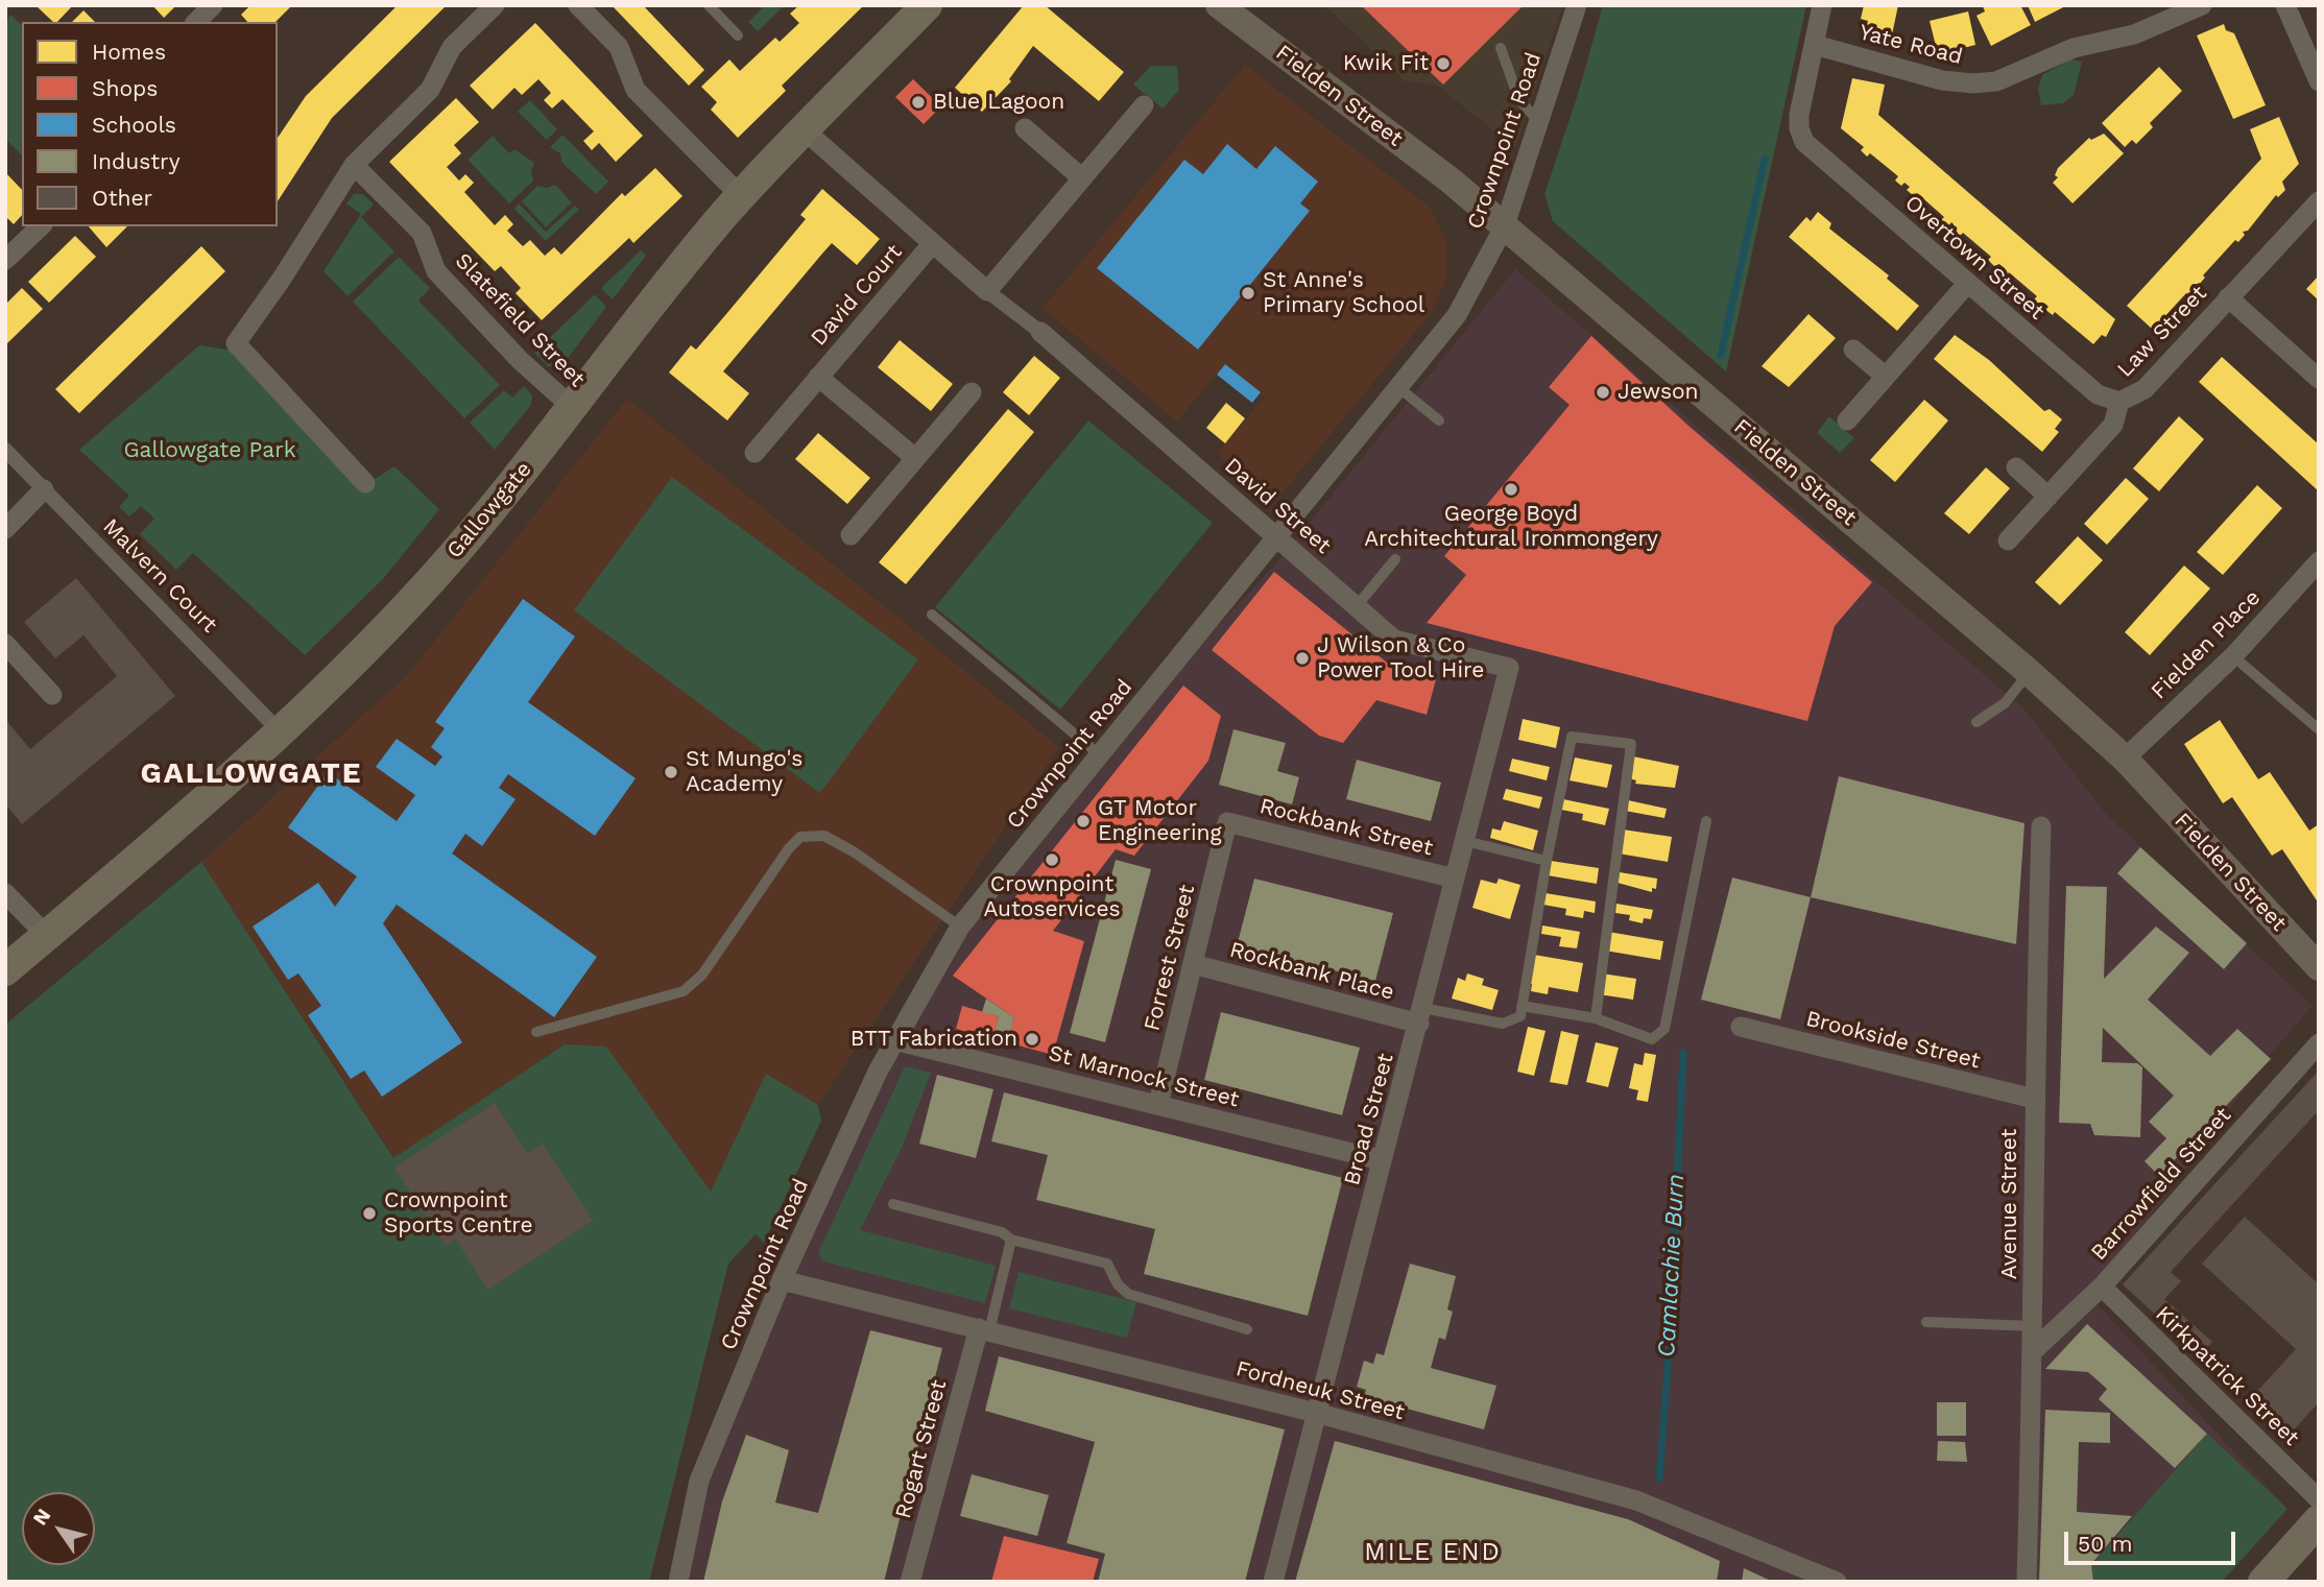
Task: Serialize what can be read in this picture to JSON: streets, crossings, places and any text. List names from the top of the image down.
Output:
{
  "streets": {
    "main road": ["Fielden Street", "Gallowgate"],
    "street": [
      "Yate Road",
      "Crownpoint Road",
      "Overtown Street",
      "David Court",
      "Slatefield Street",
      "Law Street",
      "David Street",
      "Malvern Court",
      "Fielden Place",
      "Rockbank Street",
      "Forrest Street",
      "Rockbank Place",
      "Brookside Street",
      "St Marnock Street",
      "Broad Street",
      "Barrowfield Street",
      "Avenue Street",
      "Kirkpatrick Street",
      "Fordneuk Street",
      "Rogart Street"
    ]
  },
  "crossings": [
    ["Yate Road", "Overtown Street"],
    ["Fielden Street", "Crownpoint Road"],
    ["Fielden Street", "Fielden Place"],
    ["Crownpoint Road", "David Street"],
    ["Crownpoint Road", "St Marnock Street"],
    ["Crownpoint Road", "Fordneuk Street"],
    ["Overtown Street", "Law Street"],
    ["Slatefield Street", "Gallowgate"],
    ["David Street", "Broad Street"],
    ["Gallowgate", "Malvern Court"],
    ["Rockbank Street", "Forrest Street"],
    ["Rockbank Street", "Broad Street"],
    ["Forrest Street", "Rockbank Place"],
    ["Forrest Street", "St Marnock Street"],
    ["Rockbank Place", "Broad Street"],
    ["Brookside Street", "Avenue Street"],
    ["St Marnock Street", "Broad Street"],
    ["Broad Street", "Fordneuk Street"],
    ["Barrowfield Street", "Avenue Street"],
    ["Barrowfield Street", "Kirkpatrick Street"],
    ["Fordneuk Street", "Rogart Street"]
  ],
  "districts": ["GALLOWGATE", "MILE END"],
  "water": ["Camlachie Burn"],
  "parks": ["Gallowgate Park"],
  "places": [
    "Kwik Fit",
    "Blue Lagoon",
    "St Anne's Primary School",
    "Jewson",
    "George Boyd Architechtural Ironmongery",
    "J Wilson & Co Power Tool Hire",
    "St Mungo's Academy",
    "GT Motor Engineering",
    "Crownpoint Autoservices",
    "BTT Fabrication",
    "Crownpoint Sports Centre"
  ],
  "legend": [
    "Homes",
    "Shops",
    "Schools",
    "Industry",
    "Other"
  ],
  "scale_bar": "50 m",
  "north": "top left"
}
